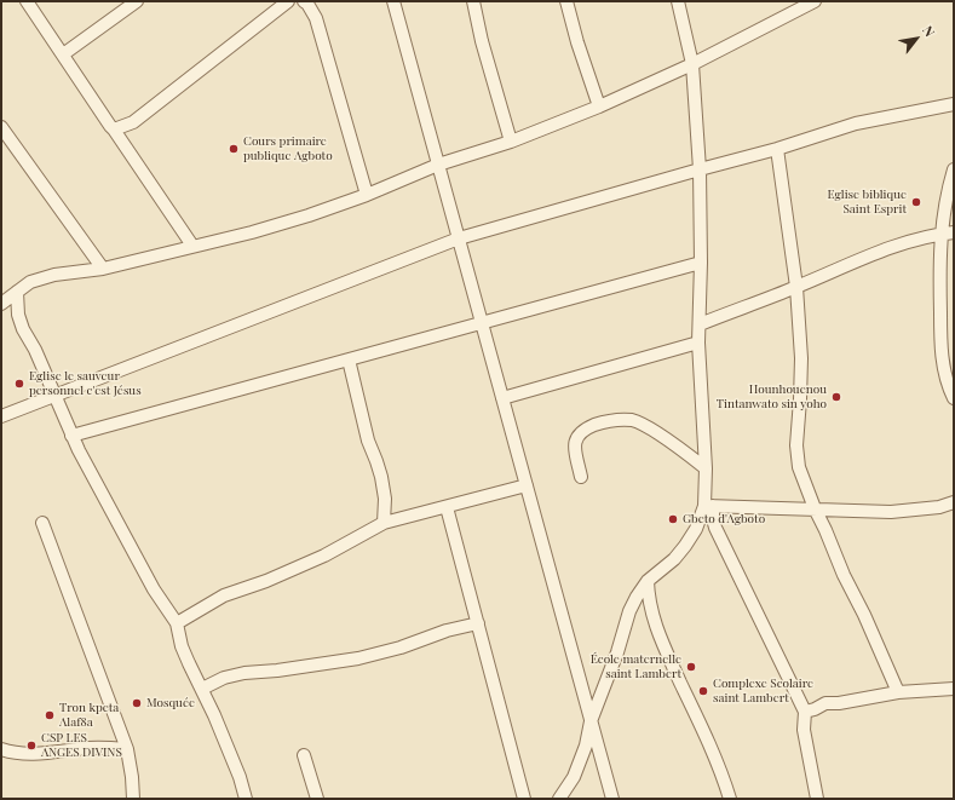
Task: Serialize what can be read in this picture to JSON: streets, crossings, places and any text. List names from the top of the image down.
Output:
{
  "places": [
    "Cours primaire publique Agboto",
    "Eglise biblique Saint Esprit",
    "Eglise le sauveur personnel c'est Jésus",
    "Hounhouenou Tintanwato sin yoho",
    "Gbeto d'Agboto",
    "École maternelle saint Lambert",
    "Complexe Scolaire saint Lambert",
    "Mosquée",
    "Tron kpeta Alaf8a",
    "CSP LES ANGES DIVINS"
  ],
  "north": "top right"
}
